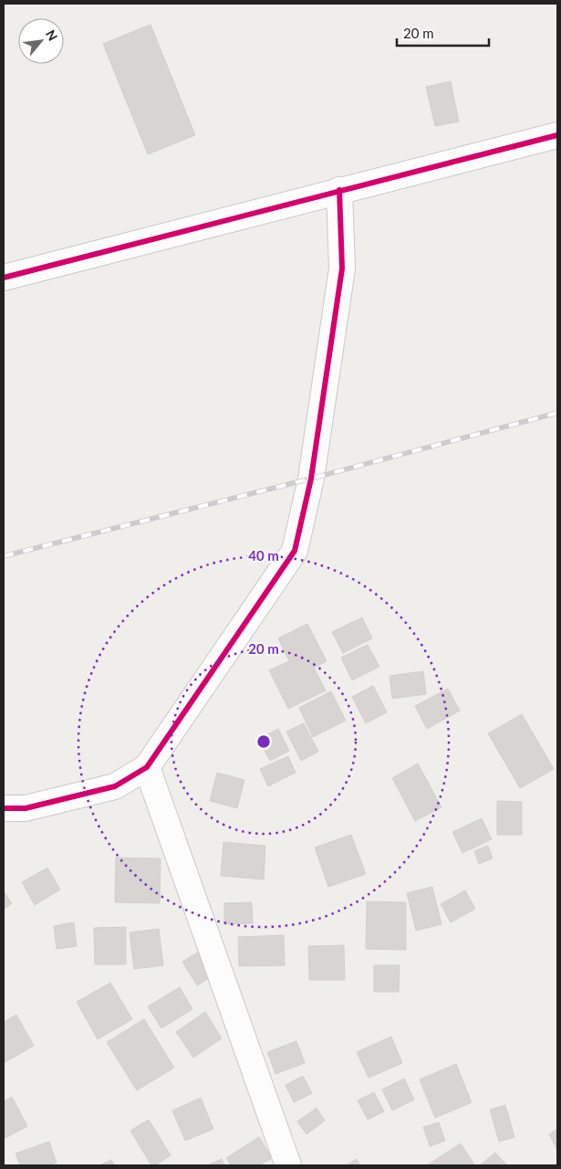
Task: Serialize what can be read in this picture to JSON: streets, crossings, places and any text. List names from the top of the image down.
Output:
{
  "scale_bar": "20 m",
  "north": "top right",
  "rings": ["40 m", "20 m"]
}
